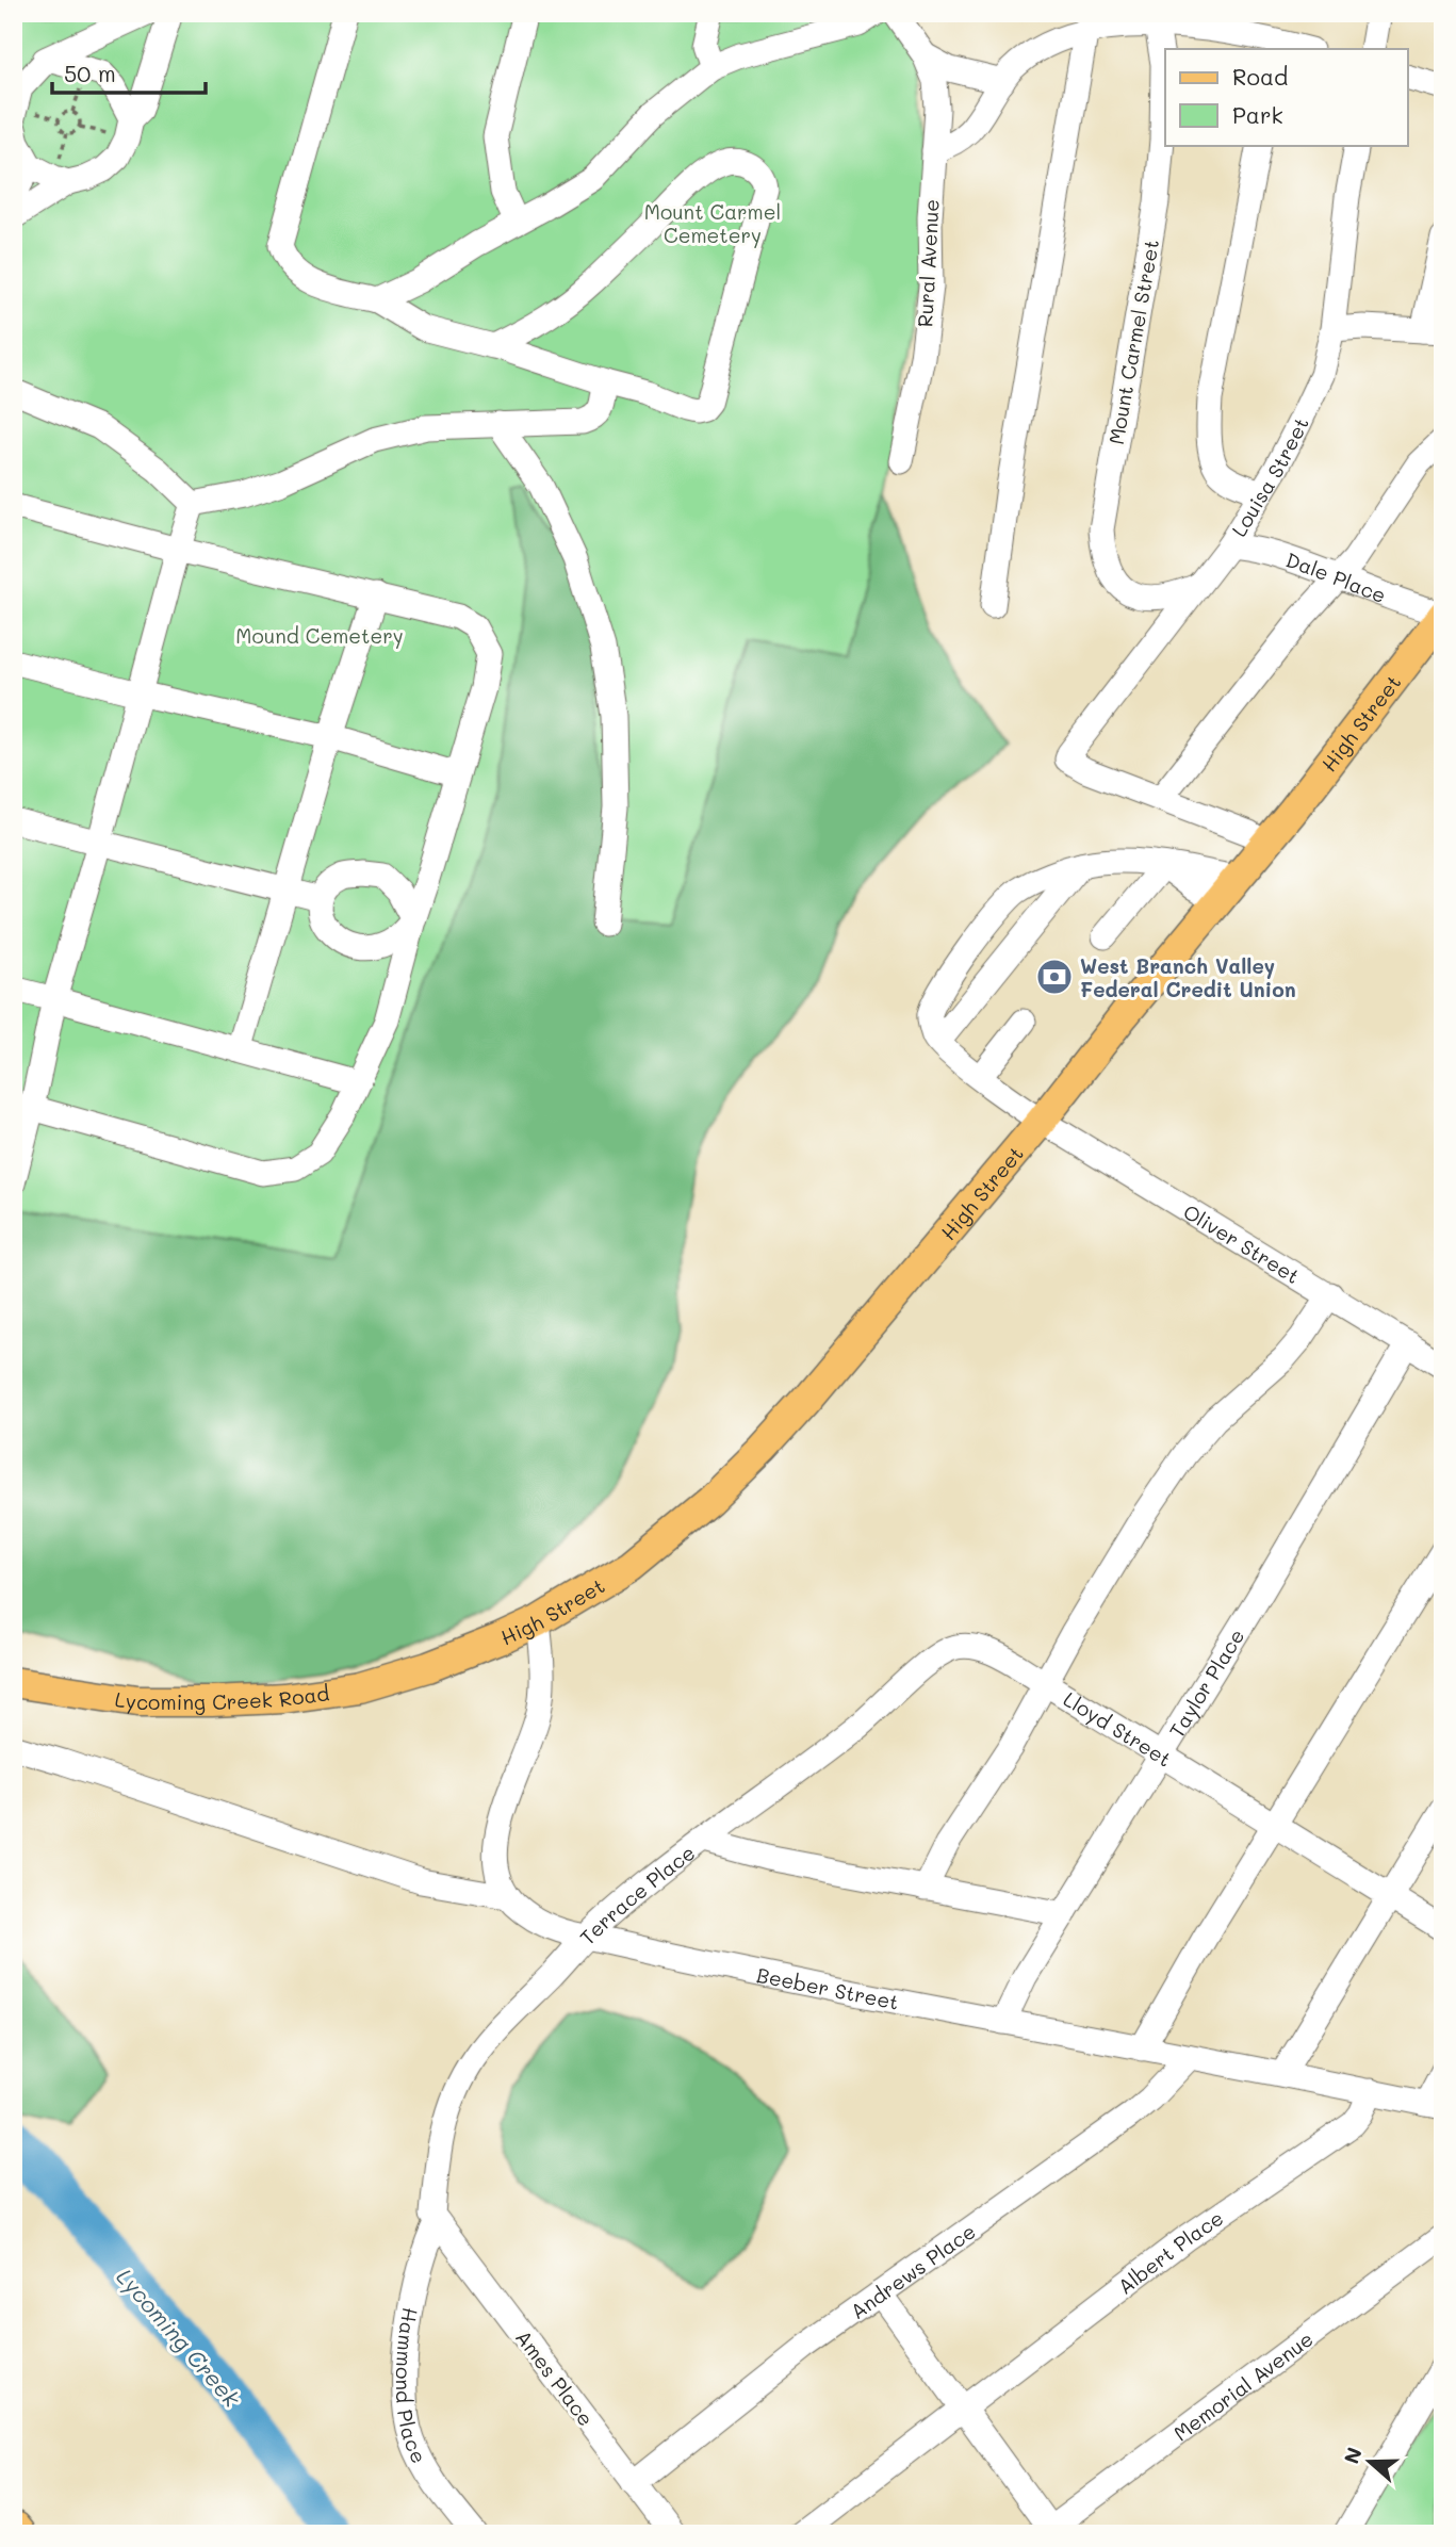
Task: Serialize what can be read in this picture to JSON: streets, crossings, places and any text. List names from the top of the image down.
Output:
{
  "streets": {
    "main road": ["High Street", "Lycoming Creek Road"],
    "street": [
      "Rural Avenue",
      "Mount Carmel Street",
      "Louisa Street",
      "Dale Place",
      "Oliver Street",
      "Taylor Place",
      "Lloyd Street",
      "Terrace Place",
      "Beeber Street",
      "Albert Place",
      "Andrews Place",
      "Ames Place",
      "Hammond Place",
      "Memorial Avenue"
    ]
  },
  "crossings": [
    ["Mount Carmel Street", "Louisa Street"],
    ["Louisa Street", "Dale Place"],
    ["Dale Place", "High Street"],
    ["High Street", "Oliver Street"],
    ["High Street", "Lycoming Creek Road"],
    ["Oliver Street", "Taylor Place"],
    ["Taylor Place", "Lloyd Street"],
    ["Taylor Place", "Beeber Street"],
    ["Lloyd Street", "Terrace Place"],
    ["Terrace Place", "Beeber Street"],
    ["Terrace Place", "Ames Place"],
    ["Terrace Place", "Hammond Place"],
    ["Beeber Street", "Albert Place"],
    ["Beeber Street", "Andrews Place"],
    ["Andrews Place", "Ames Place"],
    ["Ames Place", "Hammond Place"]
  ],
  "water": ["Lycoming Creek"],
  "parks": ["Mount Carmel Cemetery", "Mound Cemetery"],
  "places": {
    "bank": ["West Branch Valley Federal Credit Union"]
  },
  "legend": ["Road", "Park"],
  "scale_bar": "50 m",
  "north": "left"
}
